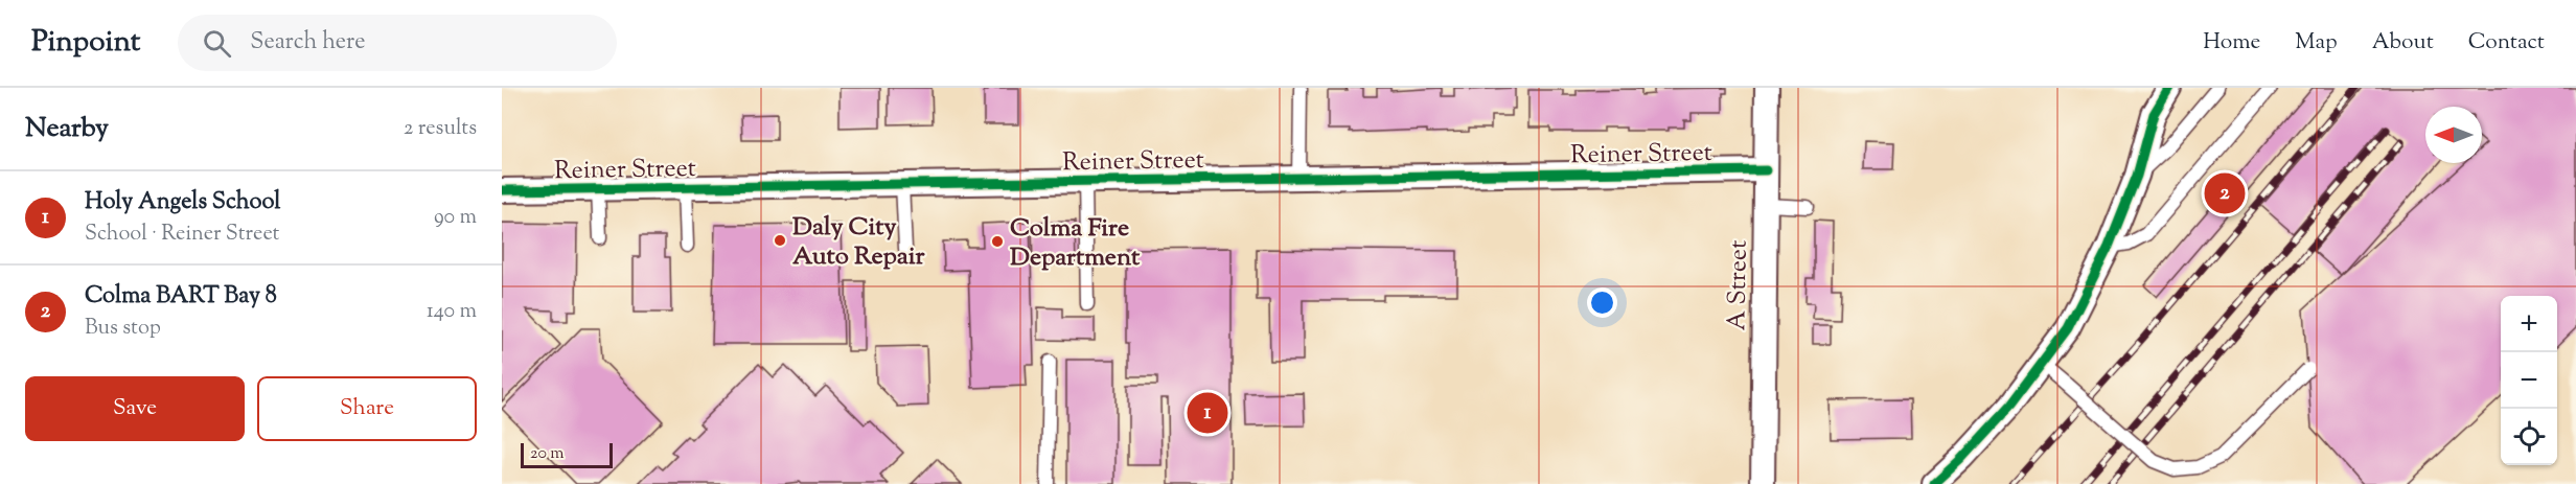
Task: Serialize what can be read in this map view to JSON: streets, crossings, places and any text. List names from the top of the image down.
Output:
{
  "streets": {
    "street": ["Reiner Street", "A Street"]
  },
  "crossings": [
    ["Reiner Street", "A Street"]
  ],
  "places": ["Daly City Auto Repair", "Colma Fire Department"],
  "scale_bar": "20 m",
  "north": "left",
  "page": {
    "header": "Pinpoint",
    "search": "Search here",
    "nav": [
      "Home",
      "Map",
      "About",
      "Contact"
    ],
    "heading": ["Nearby", "2 results"],
    "list": [
      {
        "mark": "1",
        "name": "Holy Angels School",
        "note": "School · Reiner Street",
        "value": "90 m"
      },
      {
        "mark": "2",
        "name": "Colma BART Bay 8",
        "note": "Bus stop",
        "value": "140 m"
      }
    ],
    "pins": ["2", "1"],
    "map_buttons": ["+", "−"],
    "buttons": ["Save", "Share"],
    "scale": "20 m"
  }
}
